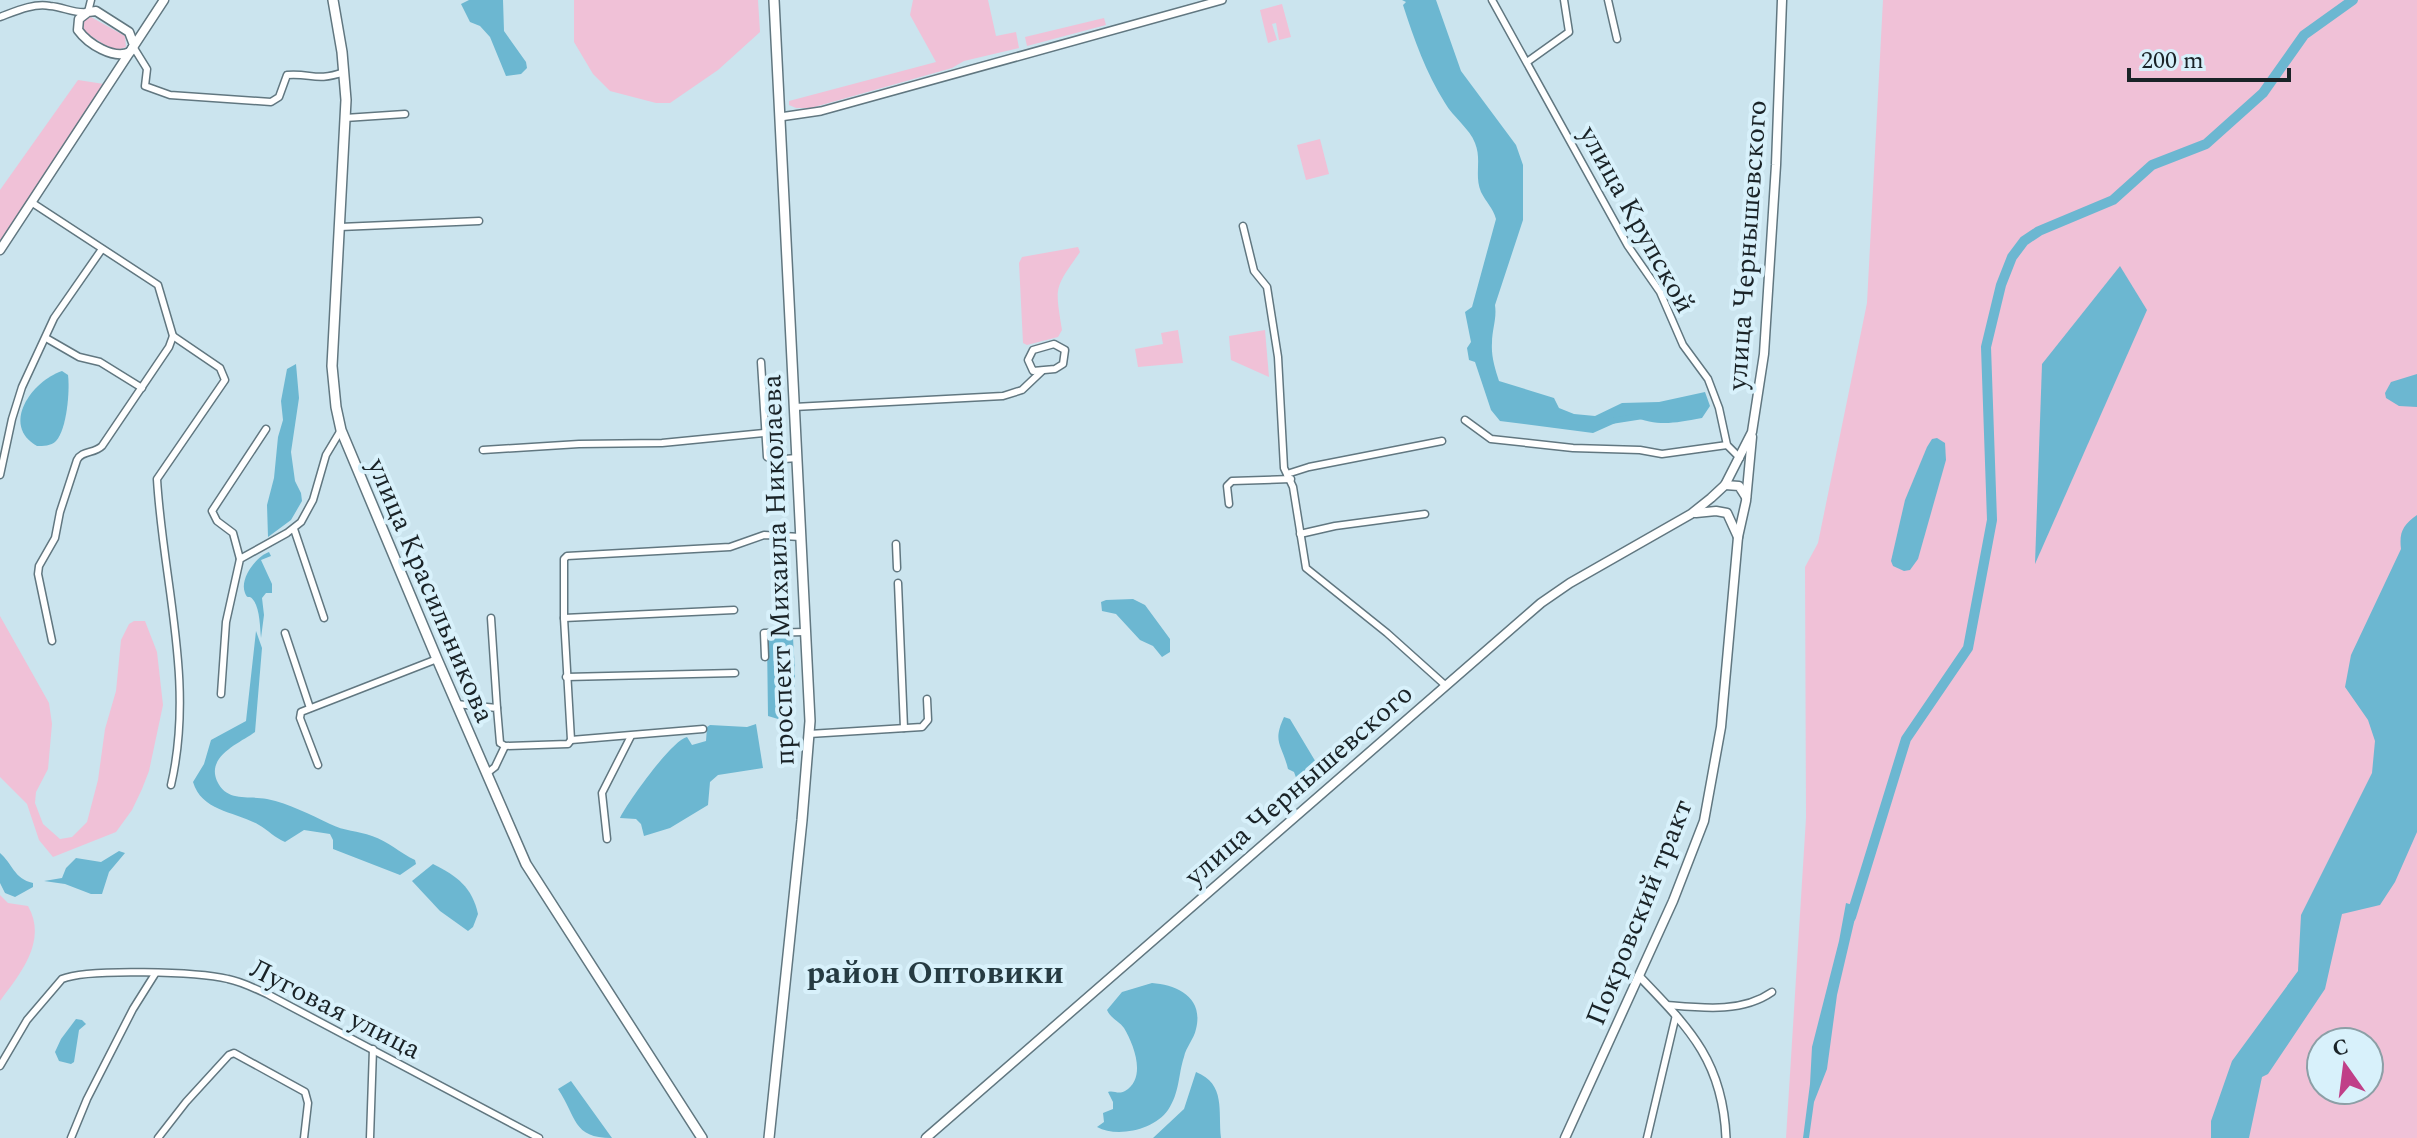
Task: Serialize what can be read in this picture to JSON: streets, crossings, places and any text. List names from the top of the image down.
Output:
{
  "streets": {
    "main road": [
      "улица Чернышевского",
      "проспект Михаила Николаева",
      "улица Красильникова",
      "Покровский тракт"
    ],
    "street": ["улица Крупской", "Луговая улица"]
  },
  "crossings": [
    ["улица Чернышевского", "Покровский тракт"]
  ],
  "districts": ["район Оптовики"],
  "scale_bar": "200 m",
  "north": "top"
}
